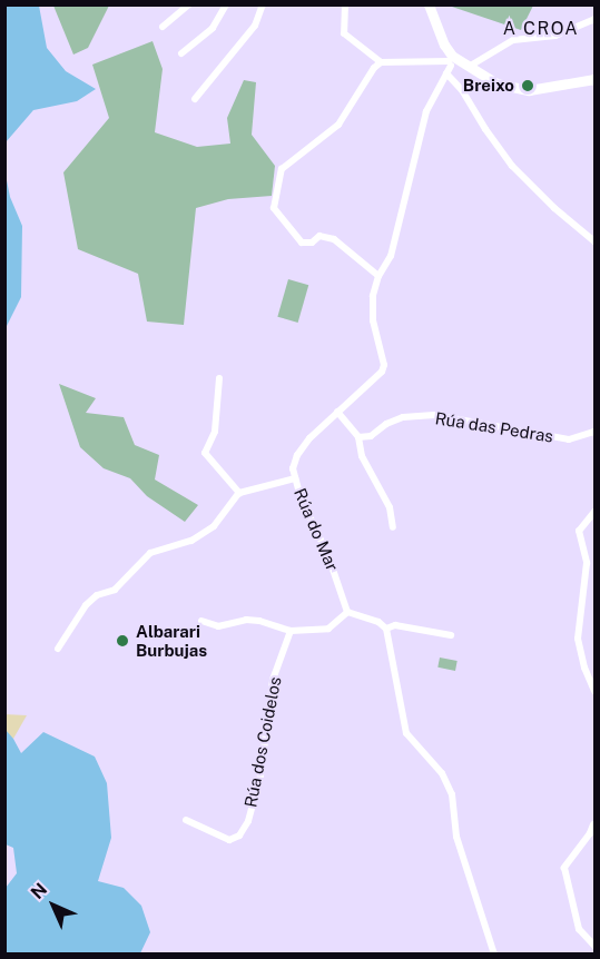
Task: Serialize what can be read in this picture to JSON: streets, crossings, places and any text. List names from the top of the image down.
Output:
{
  "streets": {
    "street": ["Rúa das Pedras", "Rúa do Mar", "Rúa dos Coidelos"]
  },
  "districts": ["A CROA"],
  "places": ["Breixo", "Albarari Burbujas"],
  "north": "top left"
}
